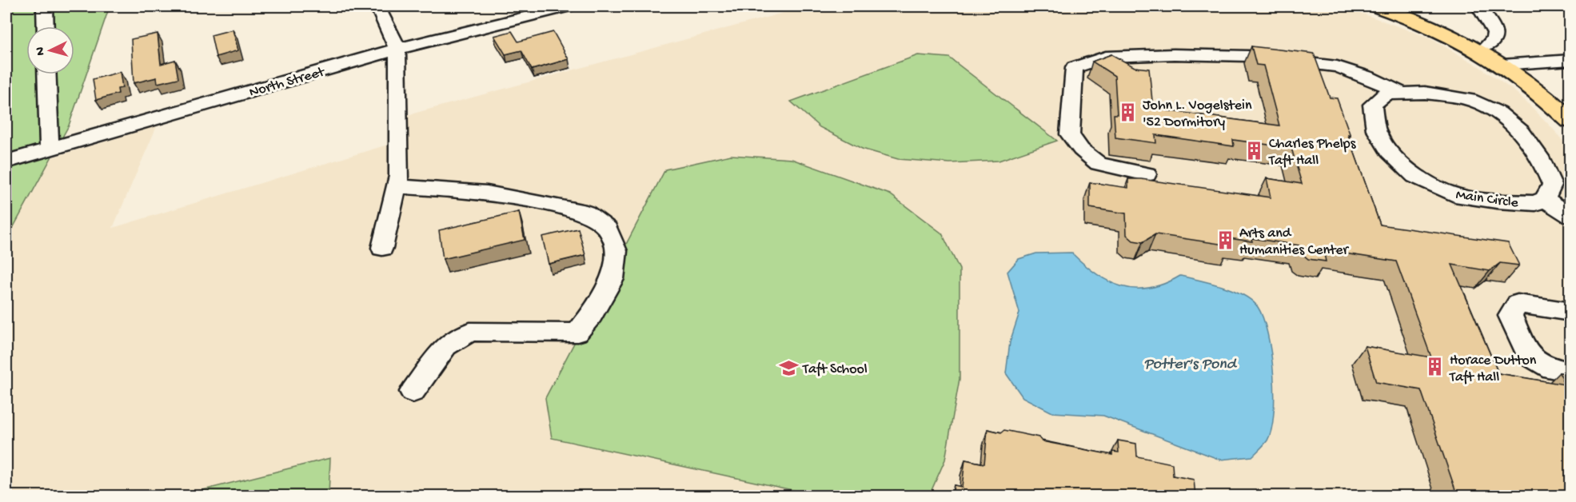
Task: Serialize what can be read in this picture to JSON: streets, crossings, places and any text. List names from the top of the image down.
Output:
{
  "streets": {
    "street": ["North Street", "Main Circle"]
  },
  "water": ["Potter's Pond"],
  "places": {
    "building": [
      "John L. Vogelstein '52 Dormitory",
      "Charles Phelps Taft Hall",
      "Arts and Humanities Center",
      "Horace Dutton Taft Hall"
    ],
    "school or university": ["Taft School"]
  },
  "north": "left"
}
